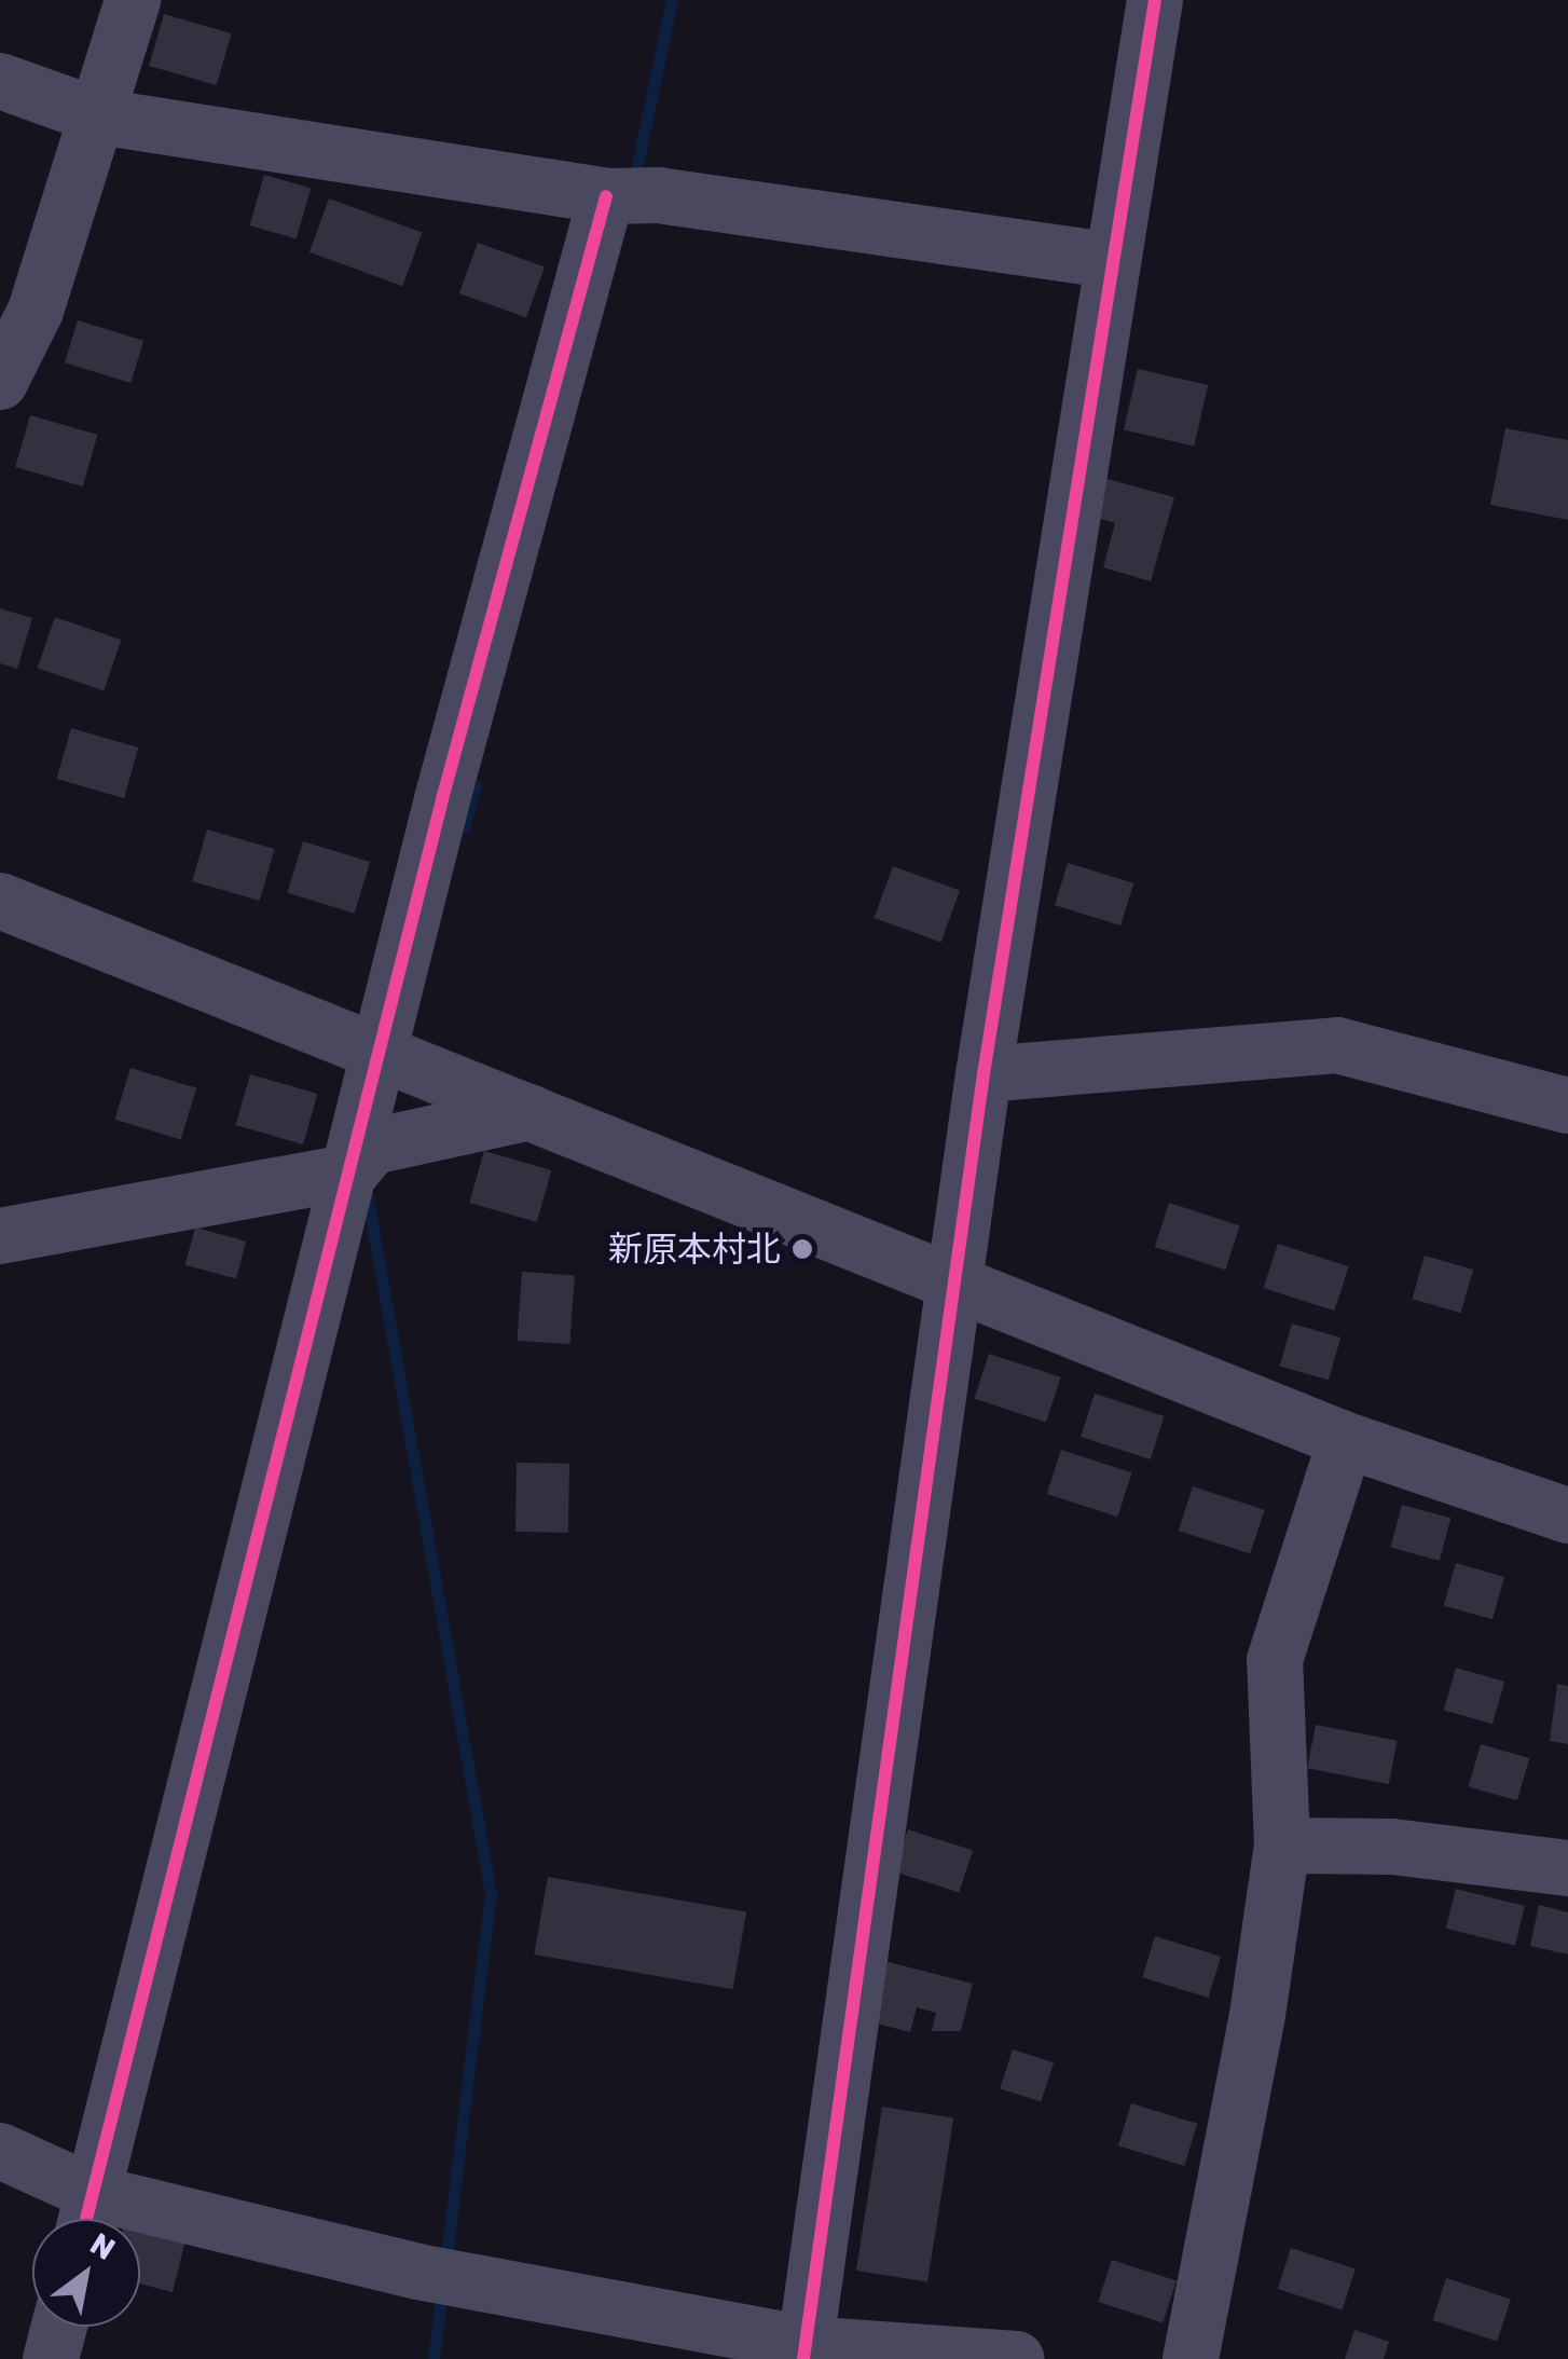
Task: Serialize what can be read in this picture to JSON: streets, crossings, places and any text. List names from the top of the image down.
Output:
{
  "places": ["新原本村北"],
  "north": "top right"
}
